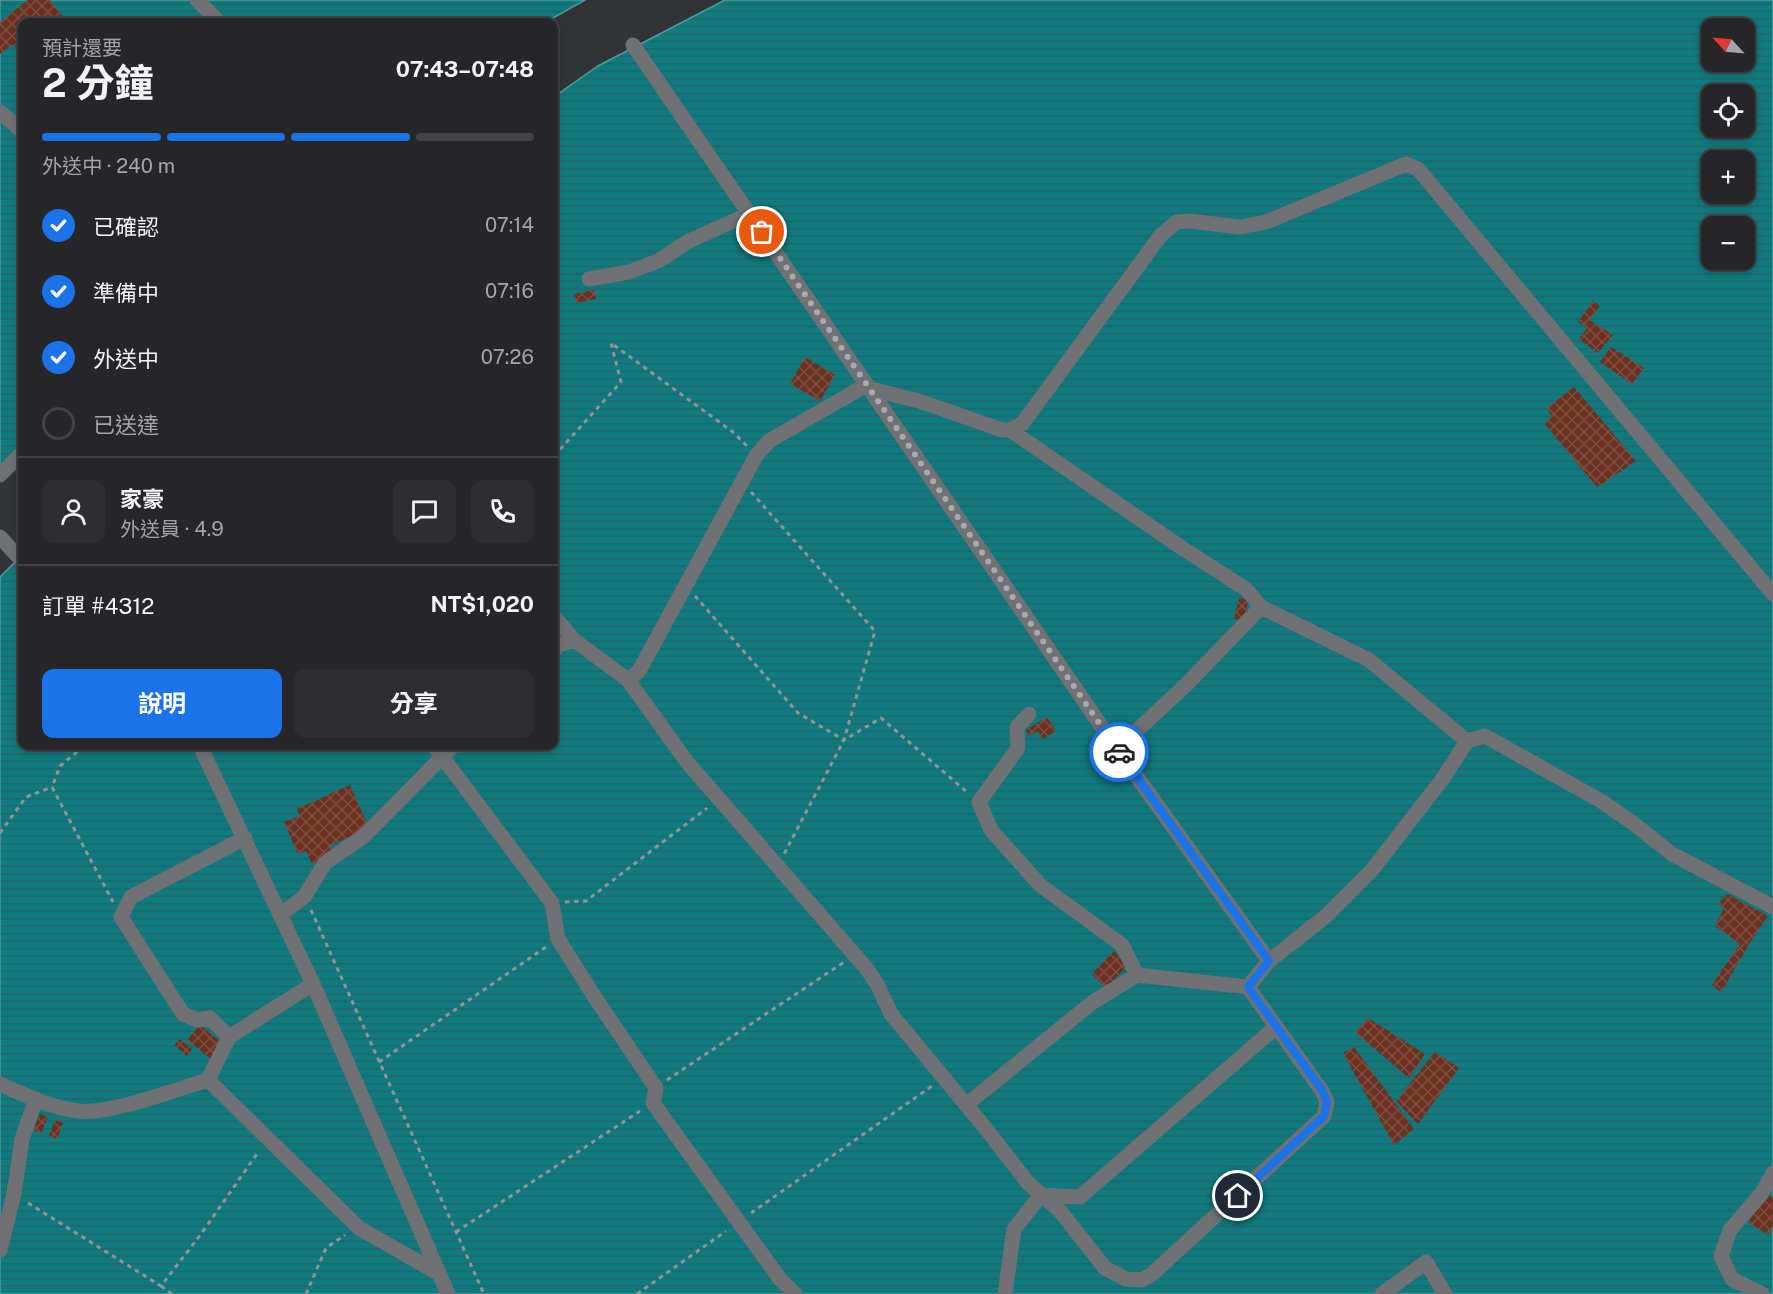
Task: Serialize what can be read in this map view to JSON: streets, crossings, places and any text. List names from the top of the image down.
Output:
{
  "north": "top left",
  "page": {
    "map_buttons": ["+", "−"],
    "heading": ["2 分鐘", "預計還要", "07:43–07:48"],
    "panel": [
      "家豪",
      "外送員 · 4.9",
      "訂單 #4312",
      "NT$1,020"
    ],
    "bar": "外送中 · 240 m",
    "list": [
      ["已確認", "07:14"],
      ["準備中", "07:16"],
      ["外送中", "07:26"],
      "已送達"
    ],
    "buttons": ["說明", "分享"]
  }
}
